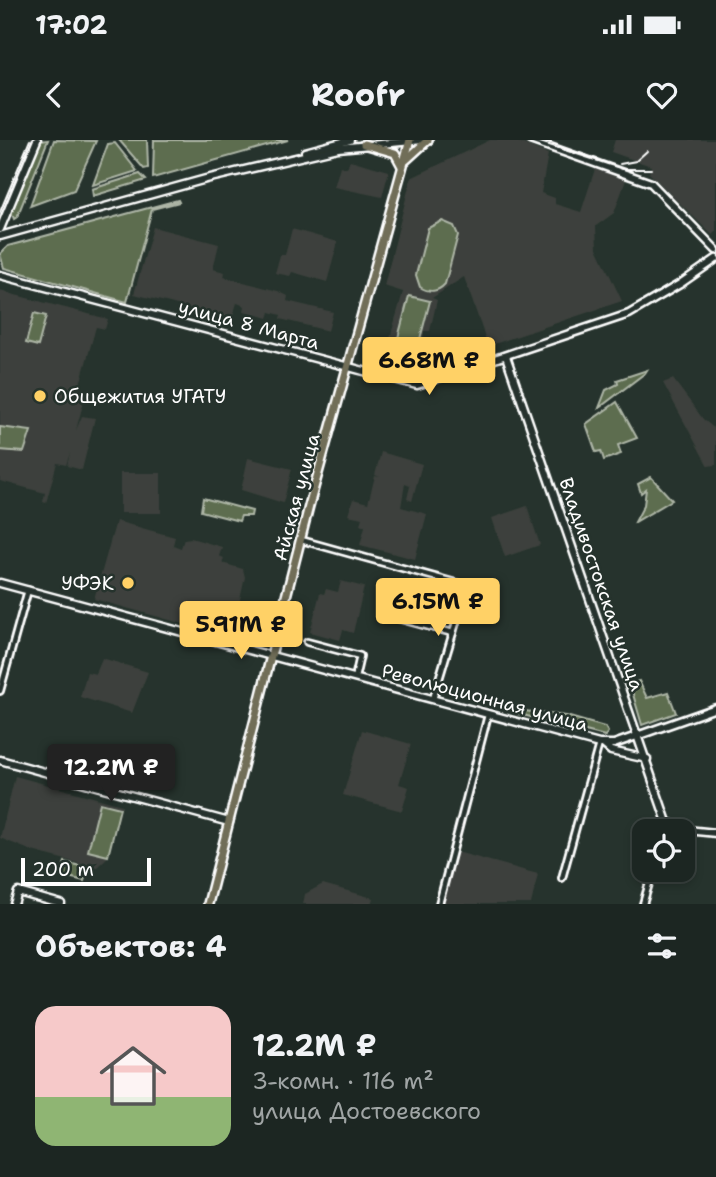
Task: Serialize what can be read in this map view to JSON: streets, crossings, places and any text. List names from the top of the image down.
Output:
{
  "streets": {
    "main road": [
      "улица 8 Марта",
      "Айская улица",
      "Владивостокская улица",
      "Революционная улица"
    ]
  },
  "crossings": [
    ["улица 8 Марта", "Айская улица"],
    ["улица 8 Марта", "Владивостокская улица"],
    ["Айская улица", "Революционная улица"],
    ["Владивостокская улица", "Революционная улица"]
  ],
  "places": ["Общежития УГАТУ", "УФЭК"],
  "scale_bar": "200 m",
  "page": {
    "status": "17:02",
    "header": "Roofr",
    "price": [
      "6.68M ₽",
      "6.15M ₽",
      "5.91M ₽",
      "12.2M ₽"
    ],
    "scale": "200 m",
    "heading": "Объектов: 4",
    "list": [
      {
        "name": "12.2M ₽",
        "note": "3-комн. · 116 m² · улица Достоевского"
      }
    ]
  }
}
